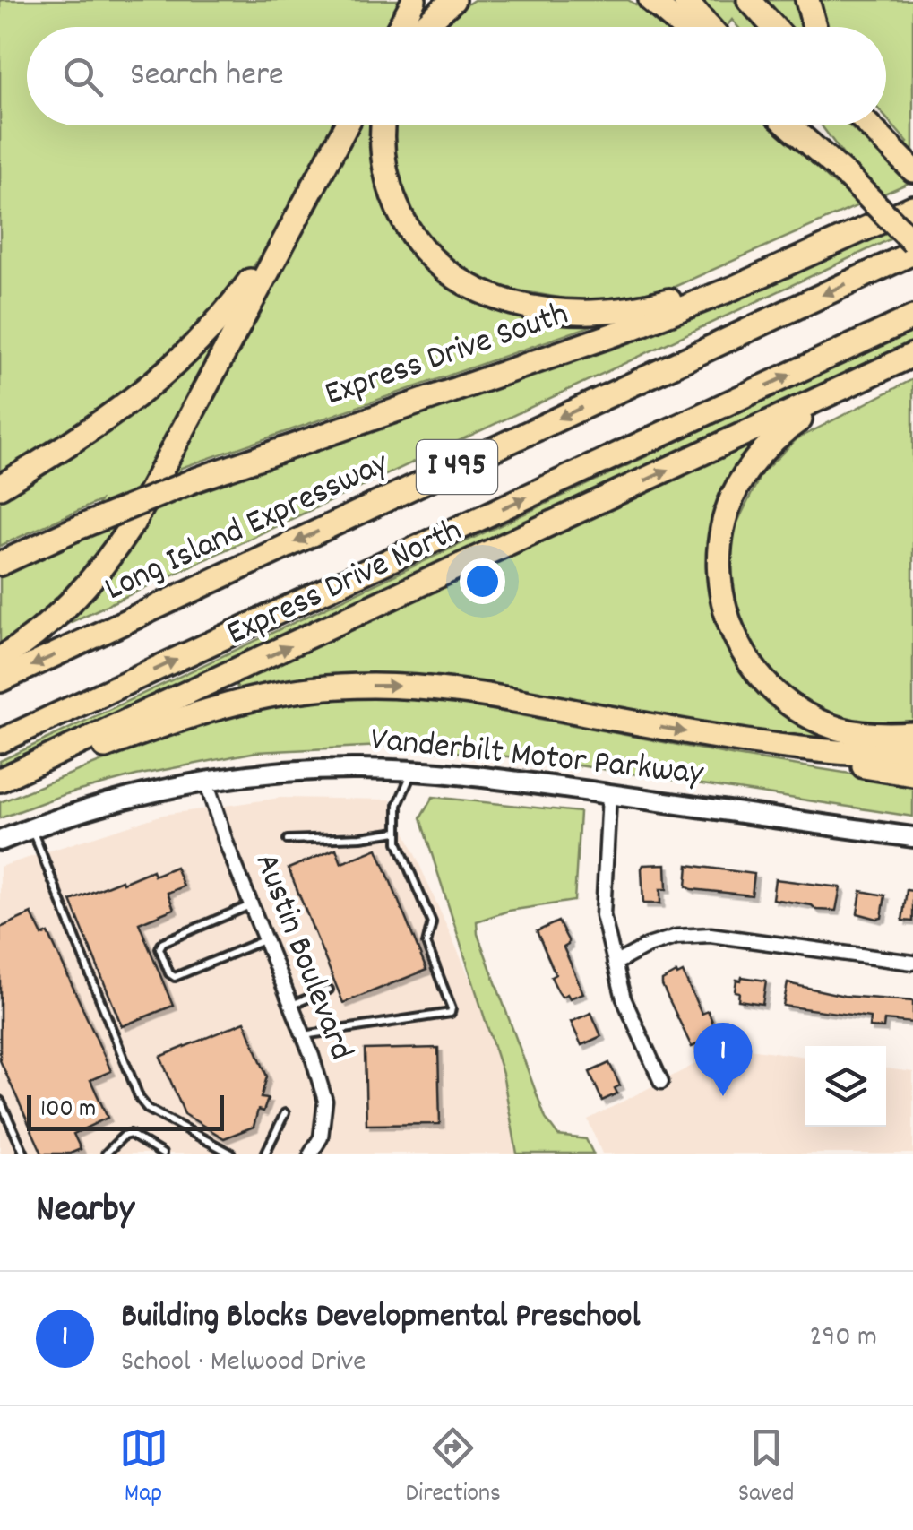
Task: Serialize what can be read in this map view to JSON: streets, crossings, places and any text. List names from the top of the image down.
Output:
{
  "streets": {
    "highway": [
      "Express Drive South",
      "I 495",
      "Long Island Expressway",
      "Express Drive North"
    ],
    "main road": ["Vanderbilt Motor Parkway"],
    "street": ["Austin Boulevard"]
  },
  "crossings": [
    ["Vanderbilt Motor Parkway", "Austin Boulevard"]
  ],
  "scale_bar": "100 m",
  "page": {
    "search": "Search here",
    "pins": "1",
    "scale": "100 m",
    "heading": "Nearby",
    "list": [
      {
        "mark": "1",
        "name": "Building Blocks Developmental Preschool",
        "note": "School · Melwood Drive",
        "value": "290 m"
      }
    ],
    "nav": ["Map", "Directions", "Saved"]
  }
}
